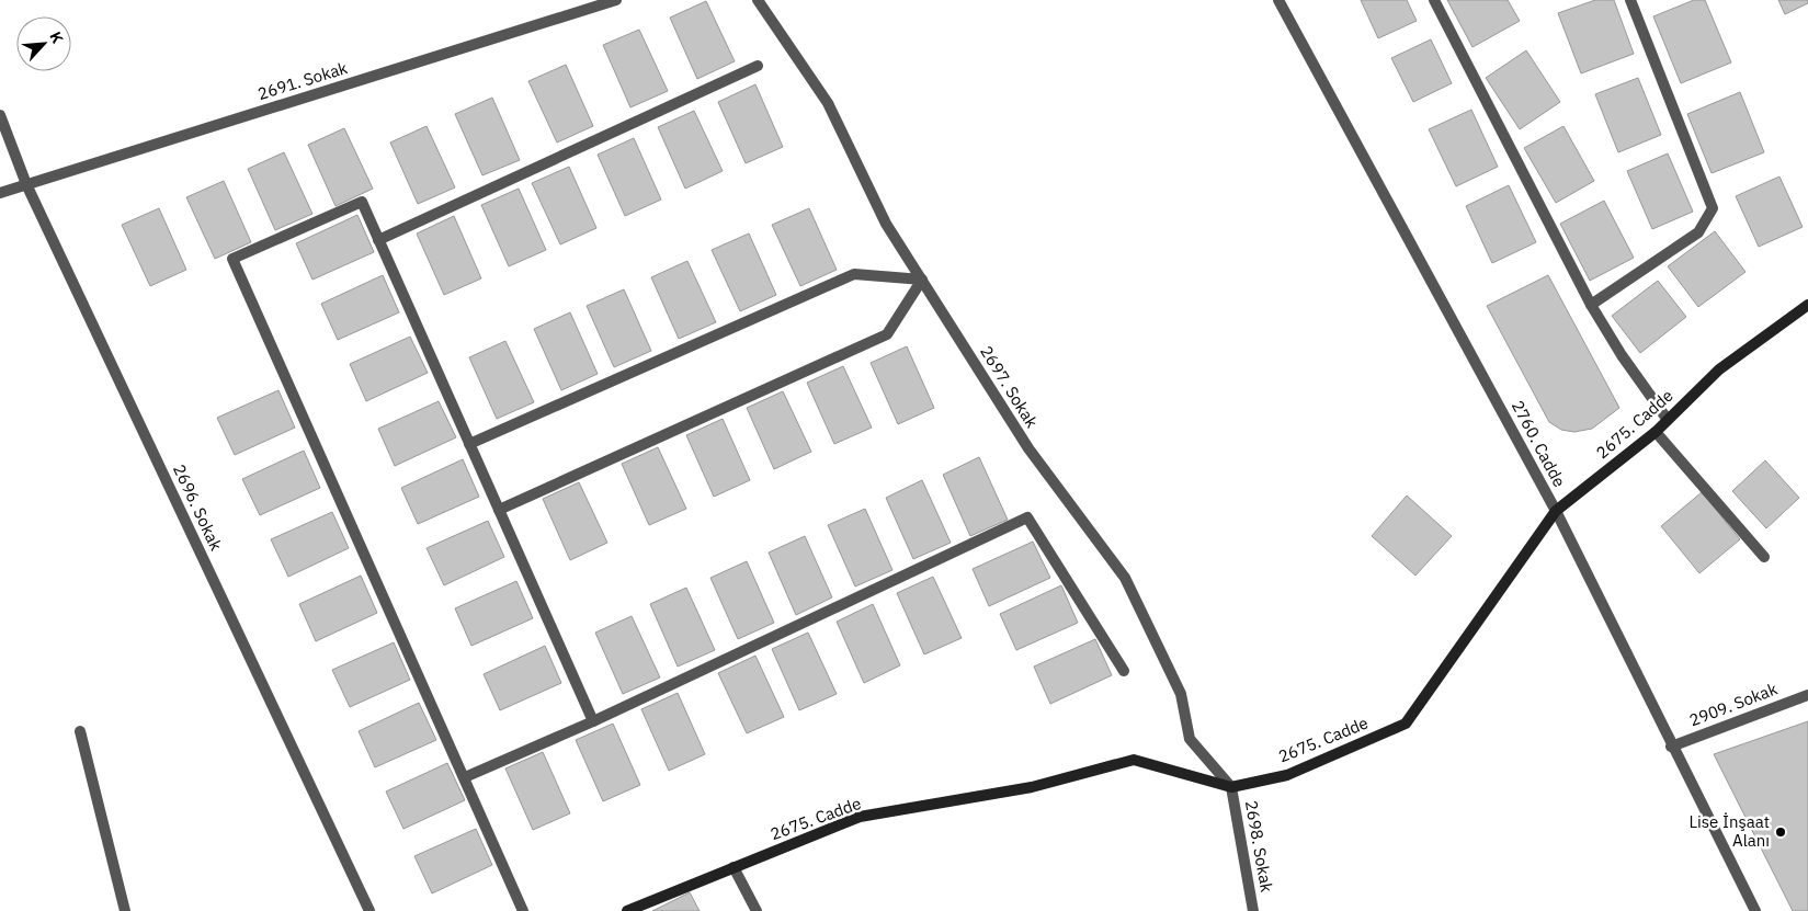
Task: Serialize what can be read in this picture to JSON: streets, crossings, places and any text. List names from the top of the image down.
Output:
{
  "streets": {
    "street": [
      "2691. Sokak",
      "2697. Sokak",
      "2675. Cadde",
      "2760. Cadde",
      "2696. Sokak",
      "2909. Sokak",
      "2698. Sokak"
    ]
  },
  "crossings": [
    ["2691. Sokak", "2696. Sokak"],
    ["2697. Sokak", "2675. Cadde"],
    ["2697. Sokak", "2698. Sokak"],
    ["2675. Cadde", "2760. Cadde"],
    ["2675. Cadde", "2698. Sokak"],
    ["2760. Cadde", "2909. Sokak"]
  ],
  "places": ["Lise İnşaat Alanı"],
  "north": "top right"
}
